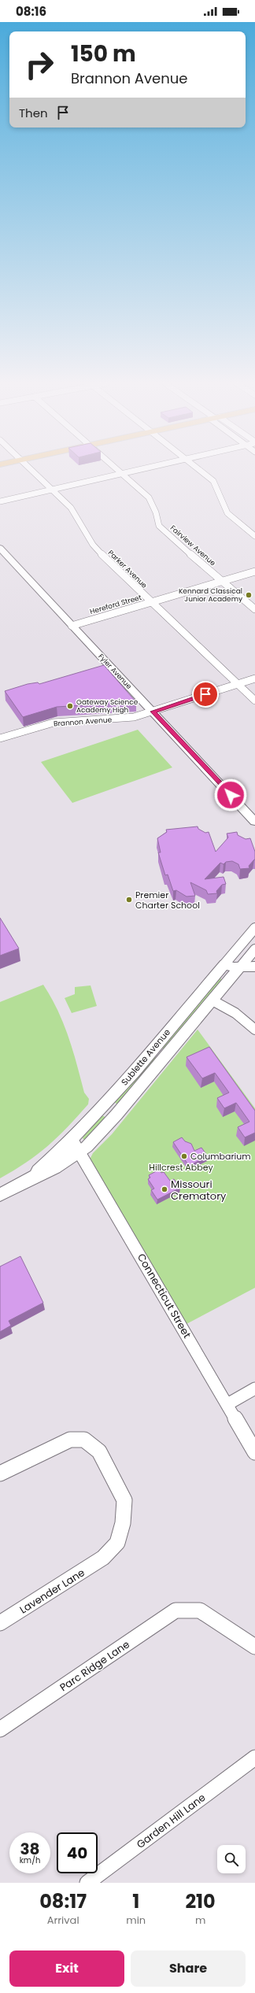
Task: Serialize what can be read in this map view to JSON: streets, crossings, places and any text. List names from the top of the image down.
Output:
{
  "streets": {
    "street": [
      "Fairview Avenue",
      "Parker Avenue",
      "Hereford Street",
      "Fyler Avenue",
      "Brannon Avenue",
      "Sublette Avenue",
      "Connecticut Street",
      "Lavender Lane",
      "Parc Ridge Lane",
      "Garden Hill Lane"
    ]
  },
  "crossings": [
    ["Fairview Avenue", "Hereford Street"],
    ["Parker Avenue", "Hereford Street"],
    ["Parker Avenue", "Brannon Avenue"],
    ["Hereford Street", "Fyler Avenue"],
    ["Fyler Avenue", "Brannon Avenue"],
    ["Sublette Avenue", "Connecticut Street"]
  ],
  "parks": ["Hillcrest Abbey"],
  "places": [
    "Kennard Classical Junior Academy",
    "Gateway Science Academy High",
    "Premier Charter School",
    "Columbarium",
    "Missouri Crematory"
  ],
  "page": {
    "status": "08:16",
    "turn": ["150 m", "Brannon Avenue"],
    "then": "Then",
    "speed": "38 km/h",
    "limit": "40",
    "eta": [
      "08:17",
      "Arrival",
      "1",
      "min",
      "210",
      "m"
    ],
    "buttons": ["Exit", "Share"]
  }
}
